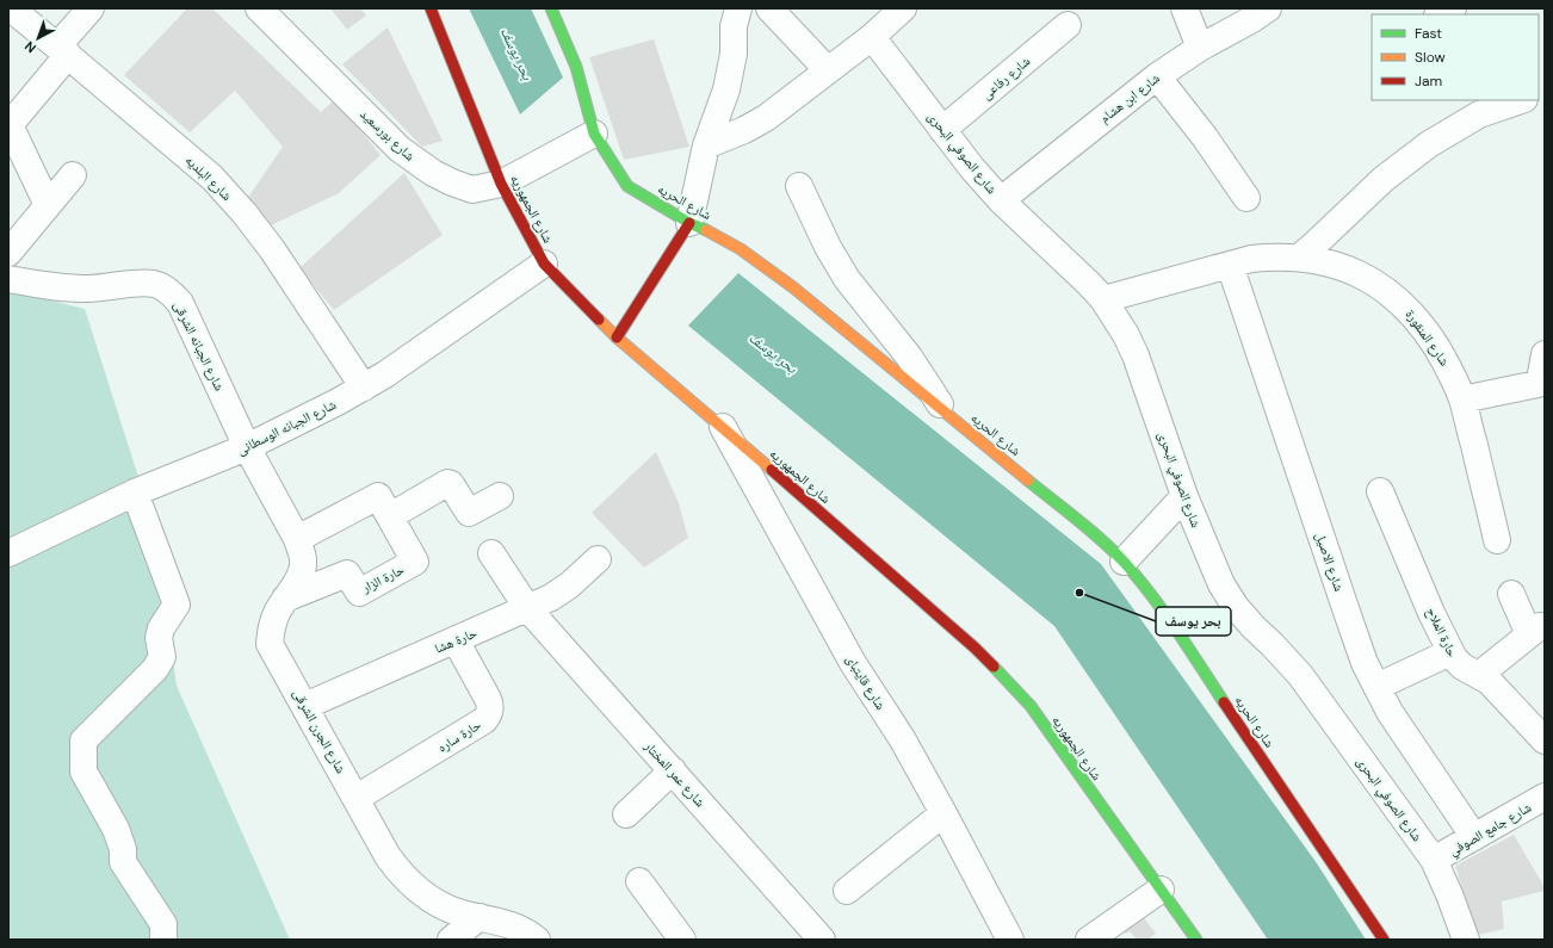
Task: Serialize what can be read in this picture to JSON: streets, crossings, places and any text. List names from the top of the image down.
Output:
{
  "streets": {
    "street": [
      "شارع رفاعى",
      "شارع ابن هشام",
      "شارع بورسعيد",
      "شارع الصوفي البحرى",
      "شارع البلديه",
      "شارع الحريه",
      "شارع الجمهوريه",
      "شارع المنقورة",
      "شارع الجبانه الشرقى",
      "شارع الجبانه الوسطانى",
      "شارع الاصيل",
      "حارة الزار",
      "حارة الملاح",
      "حارة هشا",
      "شارع قايتباى",
      "شارع الجرن الشرقى",
      "حارة ساره",
      "شارع عمر المختار",
      "شارع جامع الصوفي"
    ]
  },
  "crossings": [
    ["شارع رفاعى", "شارع الصوفي البحرى"],
    ["شارع ابن هشام", "شارع الصوفي البحرى"],
    ["شارع بورسعيد", "شارع الحريه"],
    ["شارع بورسعيد", "شارع الجمهوريه"],
    ["شارع الصوفي البحرى", "شارع المنقورة"],
    ["شارع الصوفي البحرى", "شارع جامع الصوفي"],
    ["شارع البلديه", "شارع الجبانه الوسطانى"],
    ["شارع الجمهوريه", "شارع الجبانه الوسطانى"],
    ["شارع الجمهوريه", "شارع قايتباى"],
    ["شارع المنقورة", "شارع الاصيل"],
    ["شارع الجبانه الشرقى", "شارع الجبانه الوسطانى"],
    ["شارع الجبانه الشرقى", "شارع الجرن الشرقى"],
    ["شارع الجبانه الوسطانى", "شارع الجرن الشرقى"],
    ["شارع الاصيل", "شارع جامع الصوفي"],
    ["حارة الزار", "شارع الجرن الشرقى"],
    ["حارة هشا", "شارع الجرن الشرقى"],
    ["حارة هشا", "حارة ساره"],
    ["حارة هشا", "شارع عمر المختار"],
    ["شارع الجرن الشرقى", "حارة ساره"]
  ],
  "water": ["بحر يوسف"],
  "places": ["بحر يوسف"],
  "legend": ["Fast", "Slow", "Jam"],
  "north": "bottom left"
}
